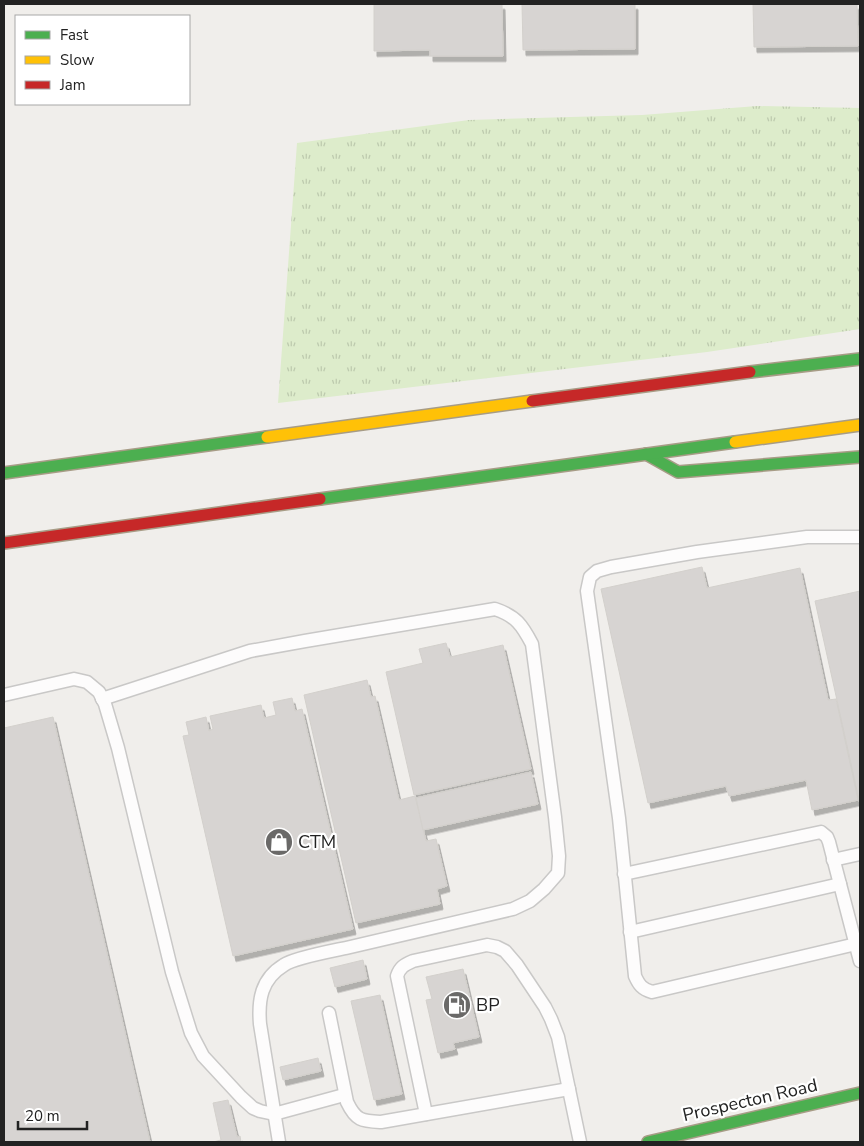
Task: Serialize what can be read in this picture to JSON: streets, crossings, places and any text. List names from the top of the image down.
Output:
{
  "streets": {
    "main road": ["Prospecton Road"]
  },
  "places": {
    "shop": ["CTM"],
    "fuel station": ["BP"]
  },
  "legend": ["Fast", "Slow", "Jam"],
  "scale_bar": "20 m"
}
